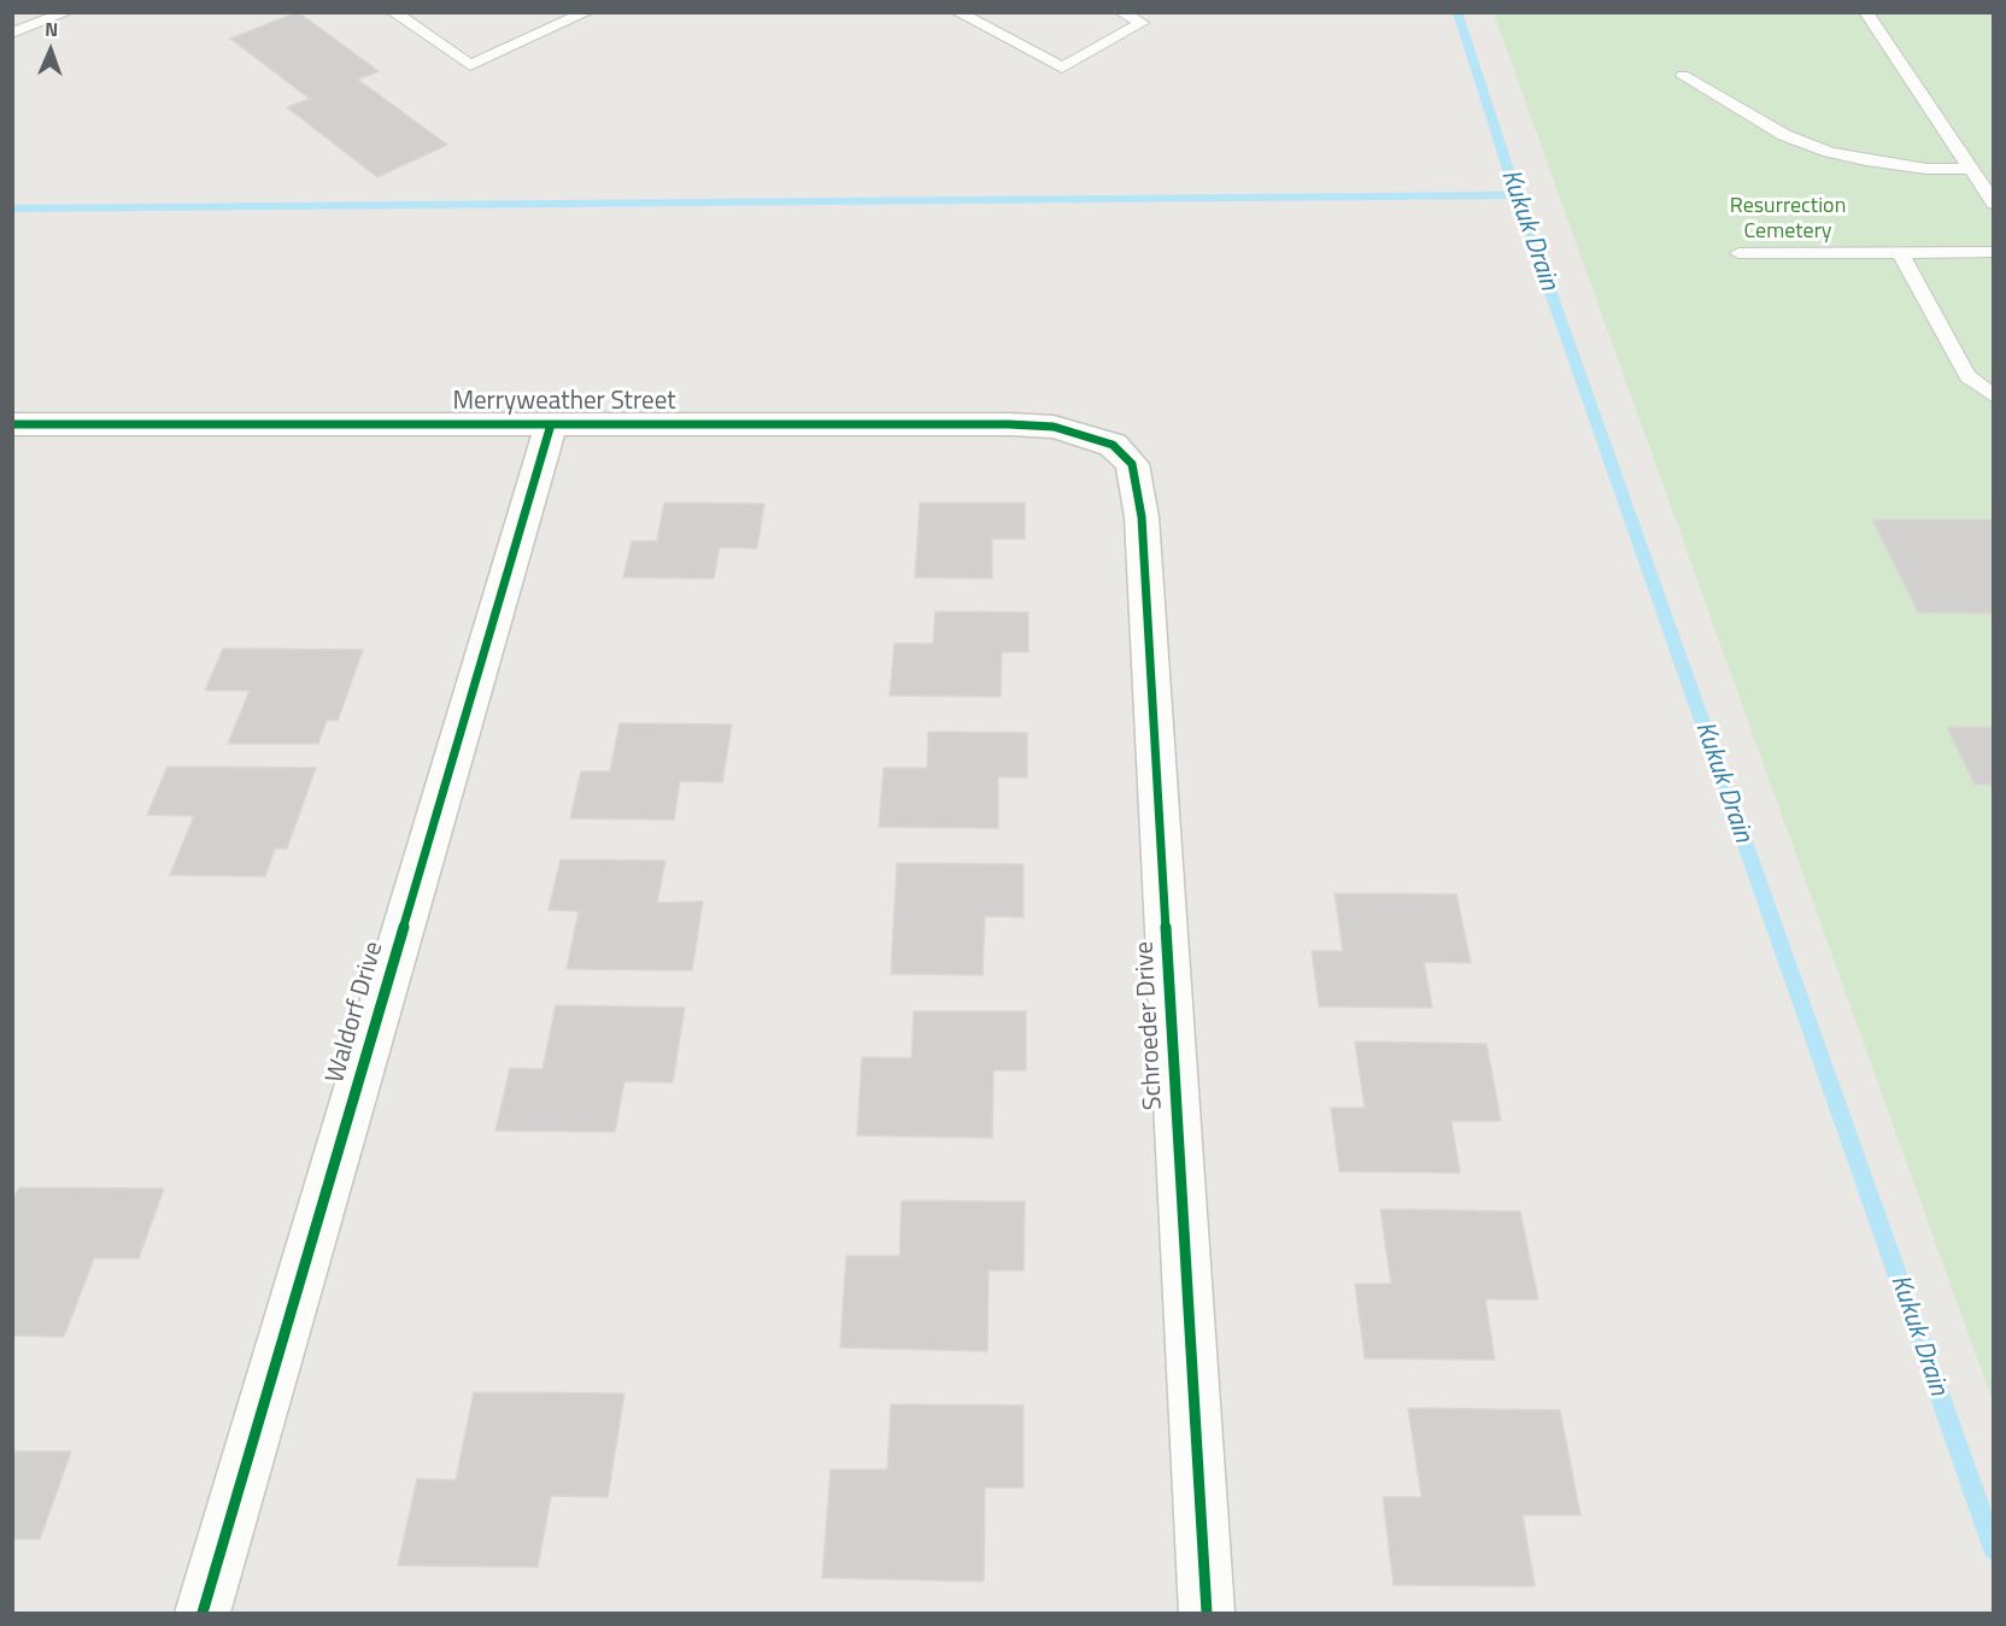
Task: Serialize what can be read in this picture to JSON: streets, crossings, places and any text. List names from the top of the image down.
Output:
{
  "streets": {
    "street": ["Merryweather Street", "Waldorf Drive", "Schroeder Drive"]
  },
  "crossings": [
    ["Merryweather Street", "Waldorf Drive"],
    ["Merryweather Street", "Schroeder Drive"]
  ],
  "water": ["Kukuk Drain"],
  "parks": ["Resurrection Cemetery"],
  "north": "top"
}
